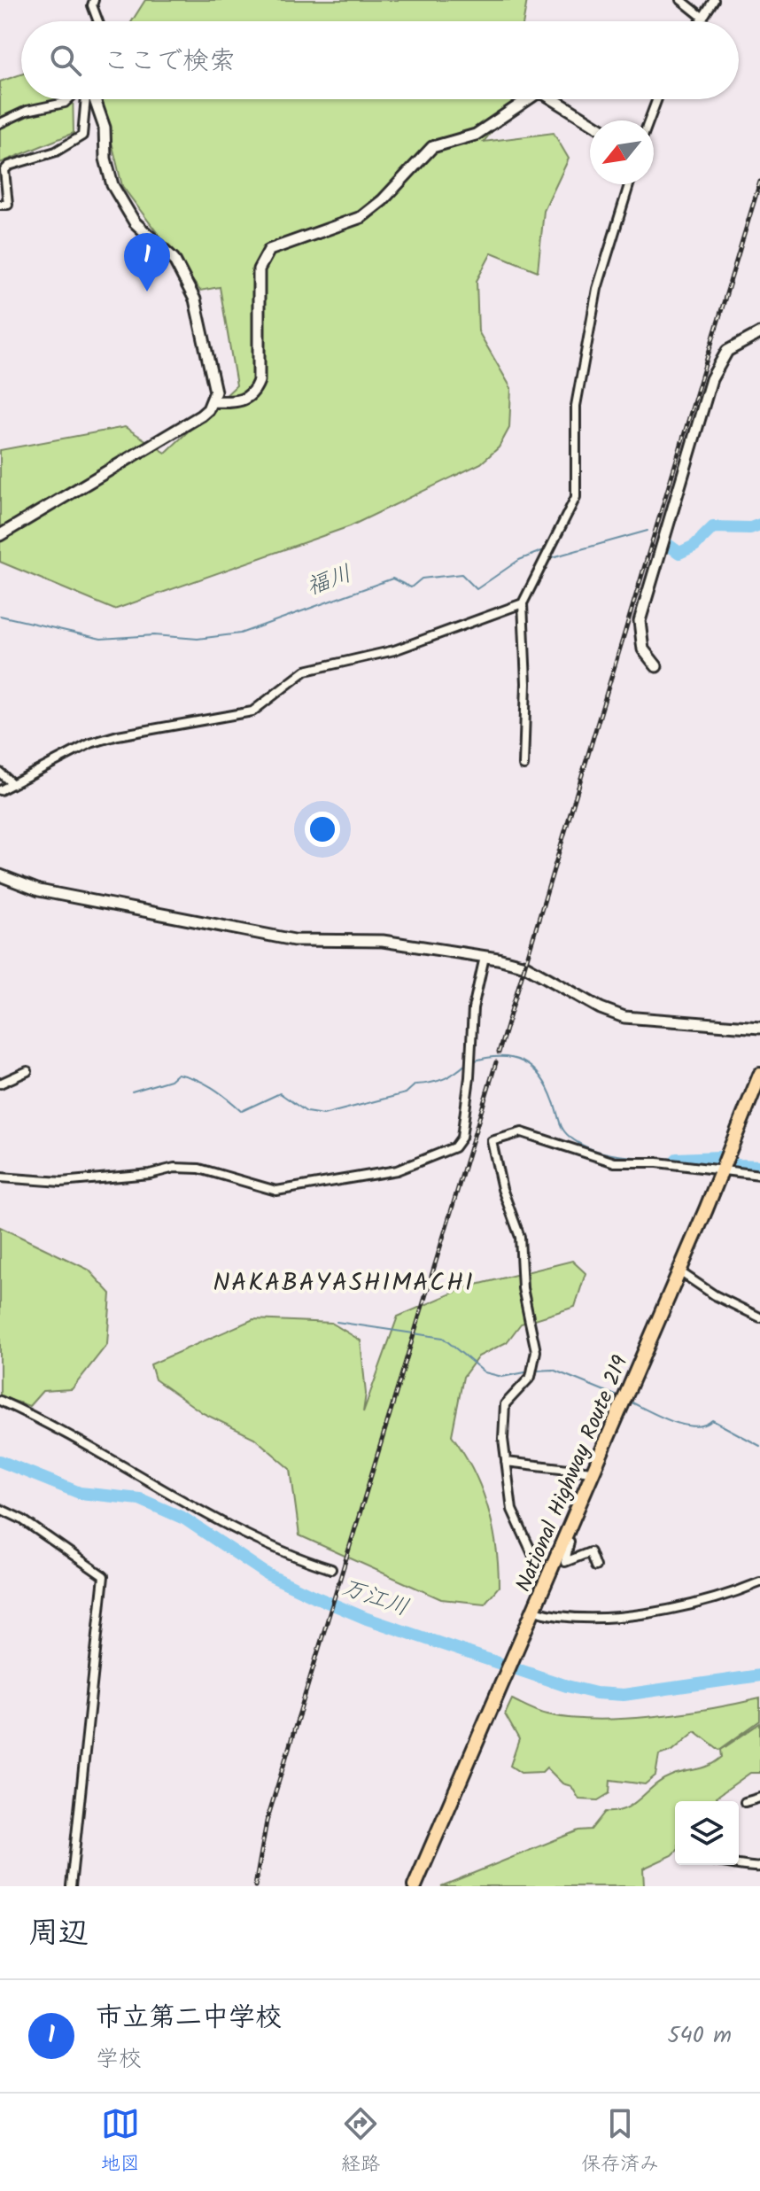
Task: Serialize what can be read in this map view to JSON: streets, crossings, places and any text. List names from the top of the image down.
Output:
{
  "streets": {
    "highway": ["National Highway Route 219"]
  },
  "districts": ["NAKABAYASHIMACHI"],
  "water": ["福川", "万江川"],
  "north": "bottom left",
  "page": {
    "search": "ここで検索",
    "pins": "1",
    "heading": "周辺",
    "list": [
      {
        "mark": "1",
        "name": "市立第二中学校",
        "note": "学校",
        "value": "540 m"
      }
    ],
    "nav": ["地図", "経路", "保存済み"]
  }
}
